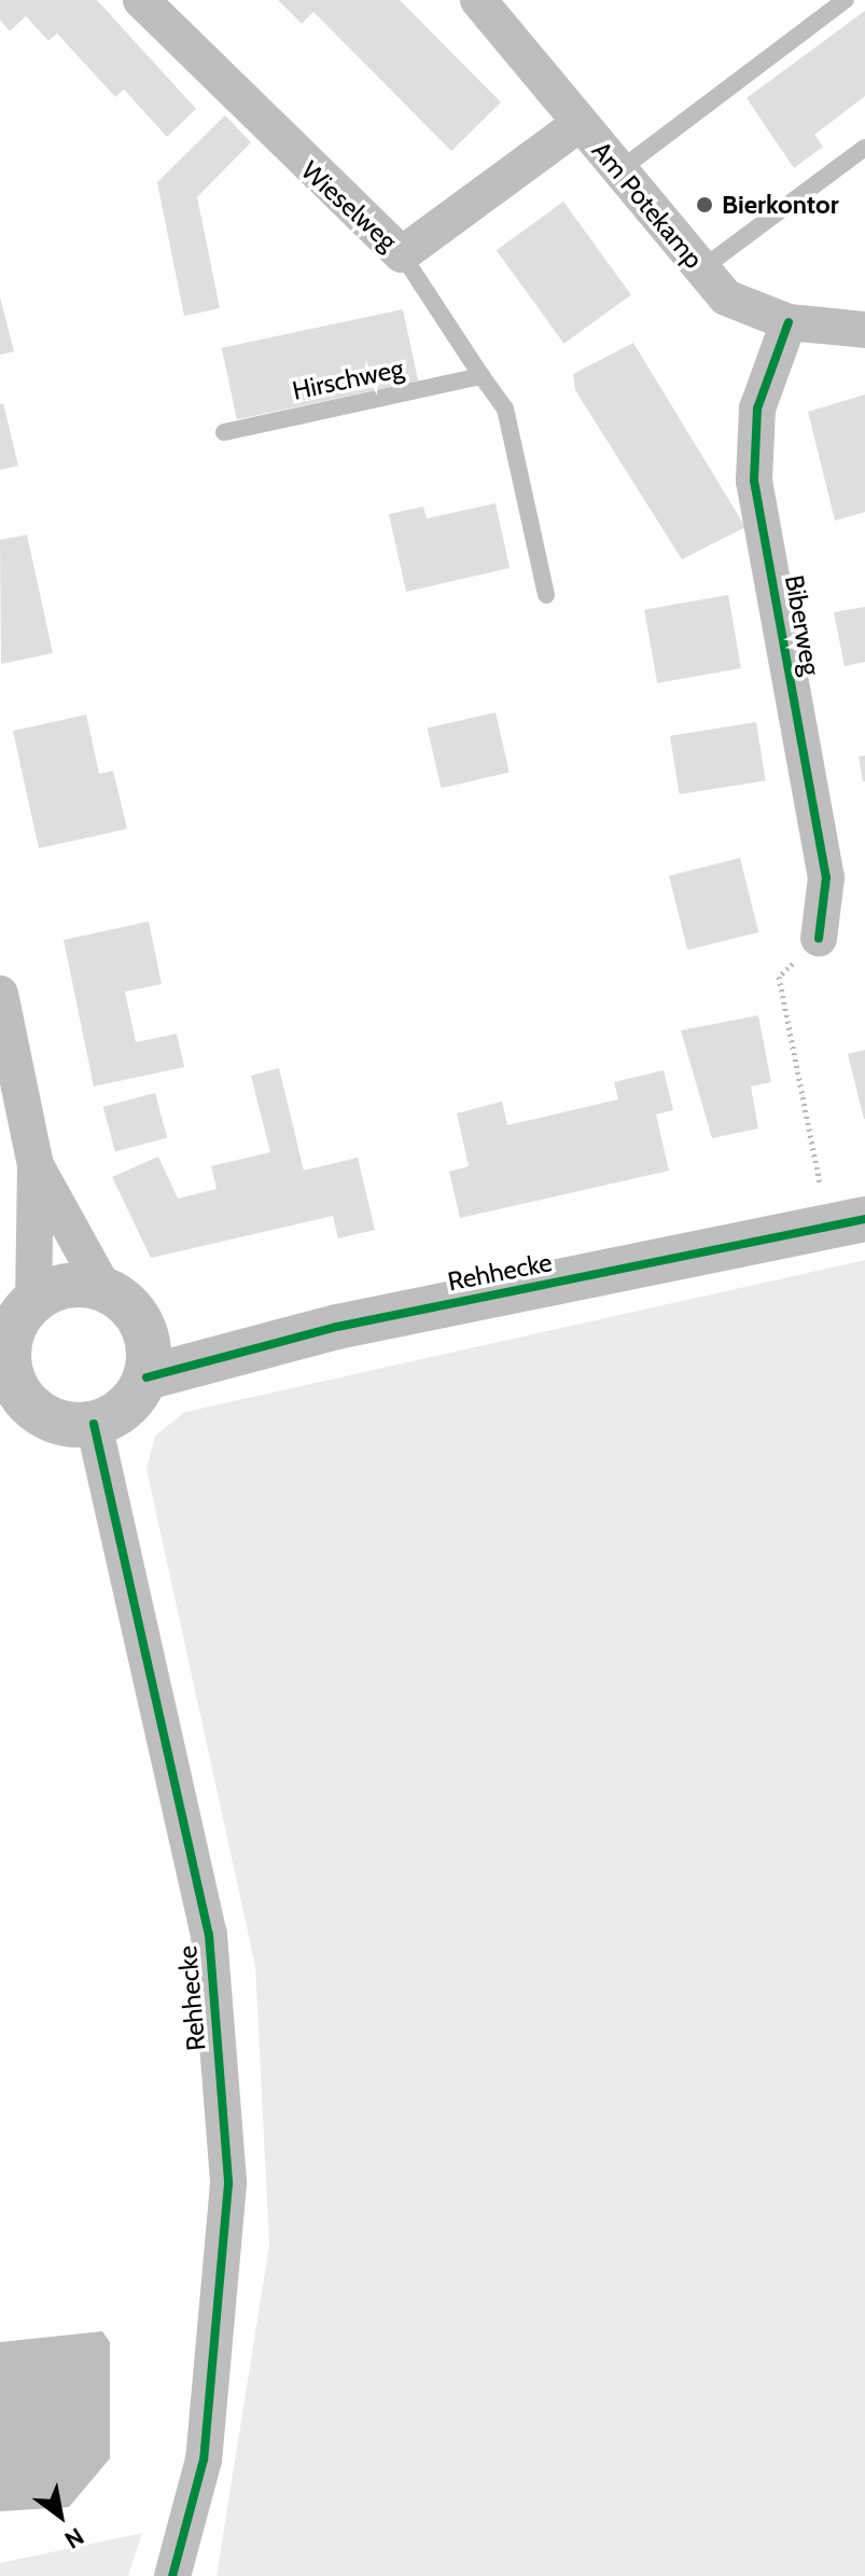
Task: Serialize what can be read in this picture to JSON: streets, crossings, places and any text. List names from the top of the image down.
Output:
{
  "streets": {
    "street": [
      "Am Potekamp",
      "Wieselweg",
      "Biberweg",
      "Rehhecke"
    ],
    "lane": ["Hirschweg"]
  },
  "crossings": [
    ["Am Potekamp", "Wieselweg"],
    ["Am Potekamp", "Biberweg"]
  ],
  "places": ["Bierkontor"],
  "north": "bottom right"
}
